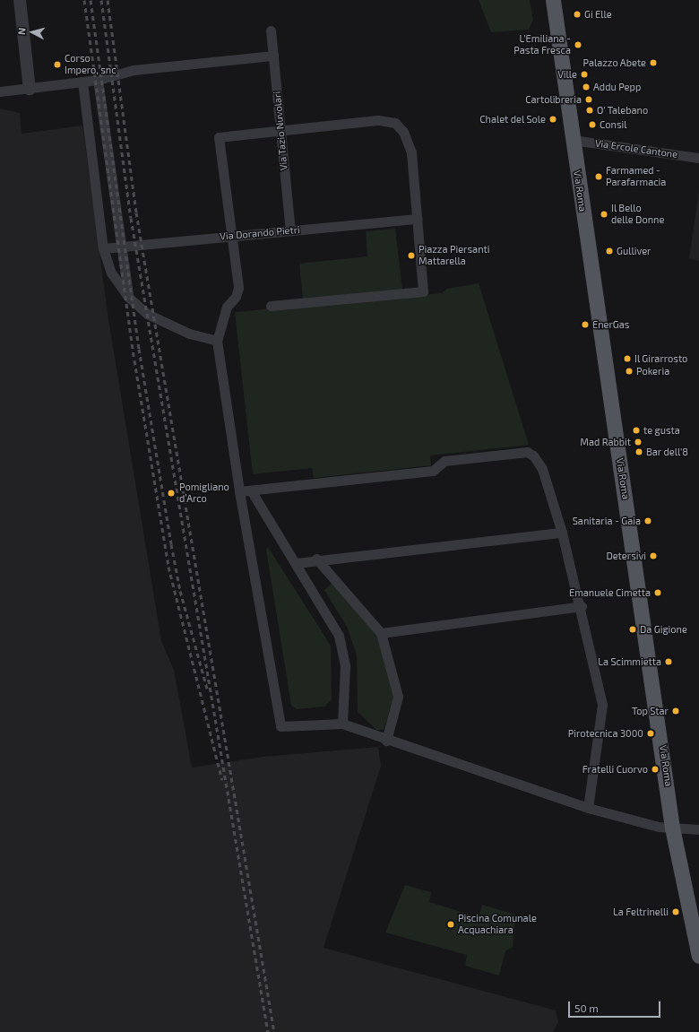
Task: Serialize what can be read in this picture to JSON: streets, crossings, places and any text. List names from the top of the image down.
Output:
{
  "streets": {
    "main road": ["Via Roma"],
    "street": ["Via Tazio Nuvolari", "Via Ercole Cantone", "Via Dorando Pietri"]
  },
  "crossings": [
    ["Via Tazio Nuvolari", "Via Dorando Pietri"],
    ["Via Ercole Cantone", "Via Roma"]
  ],
  "places": [
    "Gi Elle",
    "L'Emiliana - Pasta Fresca",
    "Palazzo Abete",
    "Corso Impero, snc",
    "Ville",
    "Addu Pepp",
    "Cartolibreria",
    "O' Talebano",
    "Chalet del Sole",
    "Consil",
    "Farmamed - Parafarmacia",
    "Il Bello delle Donne",
    "Gulliver",
    "Piazza Piersanti Mattarella",
    "EnerGas",
    "Il Girarrosto",
    "Pokeria",
    "te gusta",
    "Mad Rabbit",
    "Bar dell'8",
    "Pomigliano d’Arco",
    "Sanitaria - Gaia",
    "Detersivi",
    "Emanuele Cimetta",
    "Da Gigione",
    "La Scimmietta",
    "Top Star",
    "Pirotecnica 3000",
    "Fratelli Cuorvo",
    "La Feltrinelli",
    "Piscina Comunale Acquachiara"
  ],
  "scale_bar": "50 m",
  "north": "left"
}
